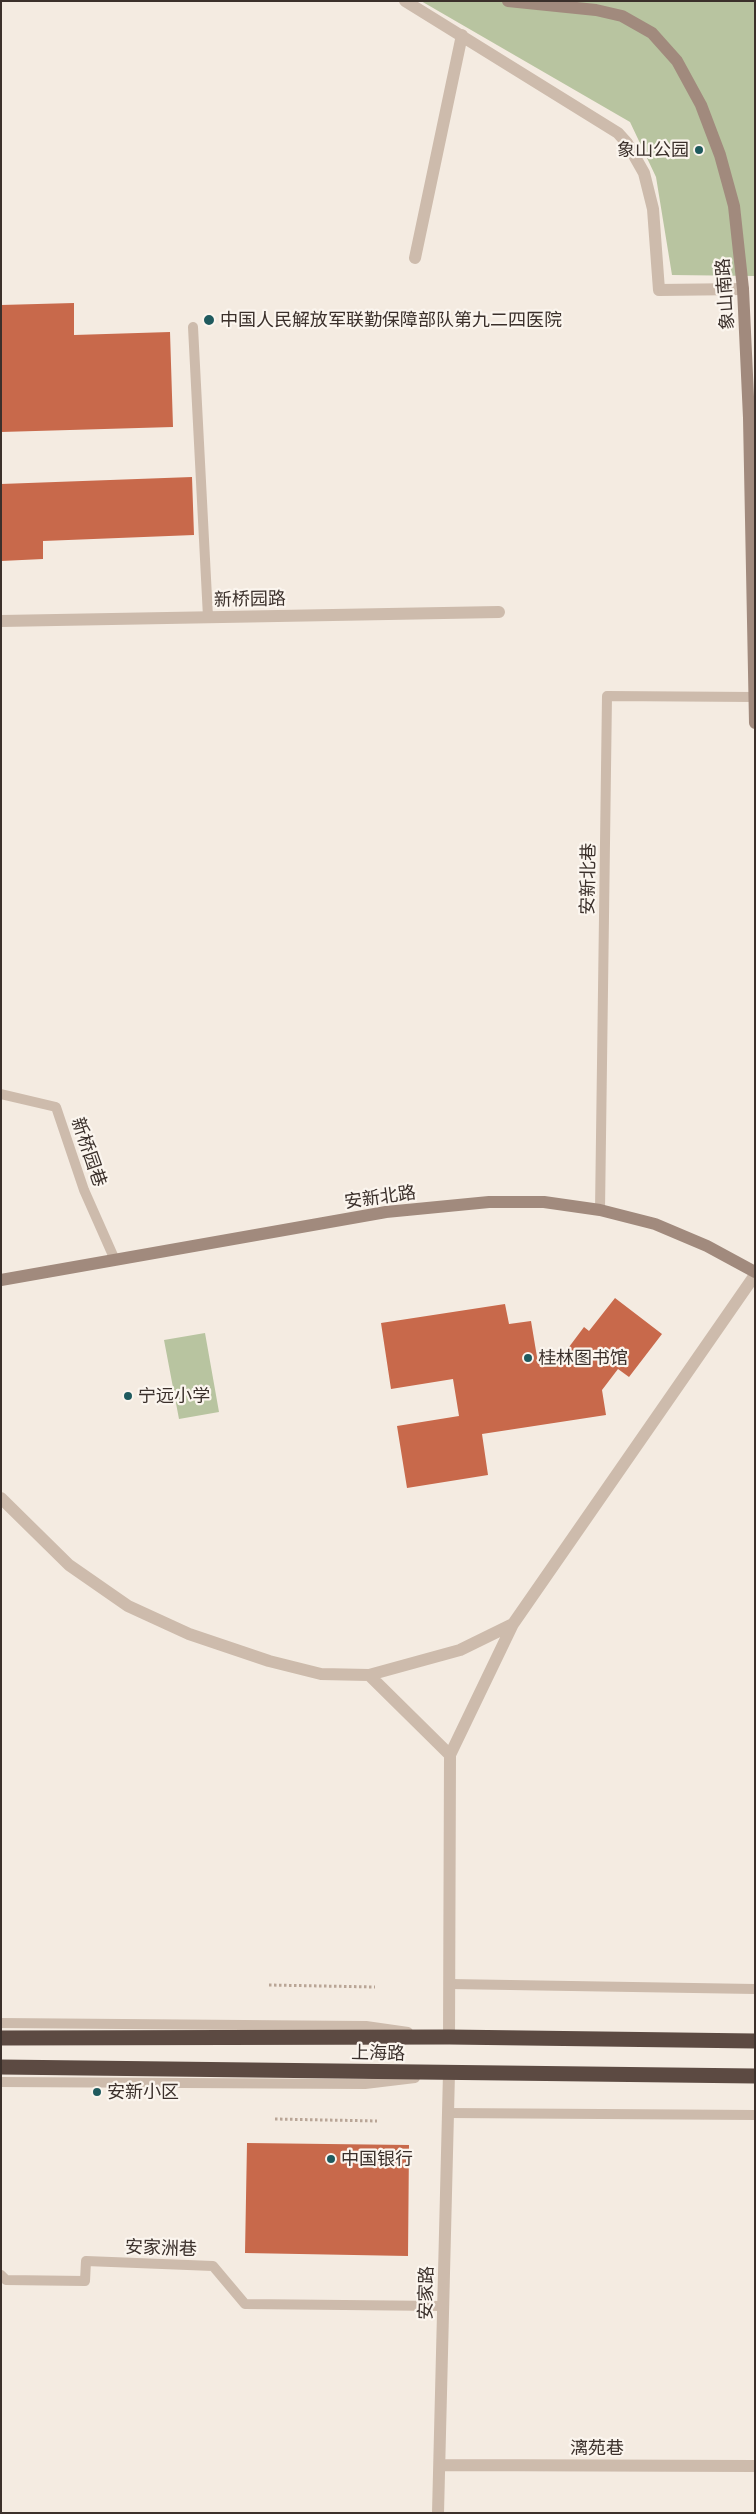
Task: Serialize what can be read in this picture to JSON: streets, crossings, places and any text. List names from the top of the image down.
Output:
{
  "streets": {
    "highway": ["上海路"],
    "street": [
      "象山南路",
      "新桥园路",
      "安新北路",
      "安家路",
      "漓苑巷"
    ],
    "lane": ["安新北巷", "新桥园巷", "安家洲巷"]
  },
  "crossings": [
    ["象山南路", "安新北巷"],
    ["安新北巷", "安新北路"],
    ["新桥园巷", "安新北路"],
    ["上海路", "安家路"],
    ["安家洲巷", "安家路"],
    ["安家路", "漓苑巷"]
  ],
  "places": [
    "象山公园",
    "中国人民解放军联勤保障部队第九二四医院",
    "桂林图书馆",
    "宁远小学",
    "安新小区",
    "中国银行"
  ]
}
